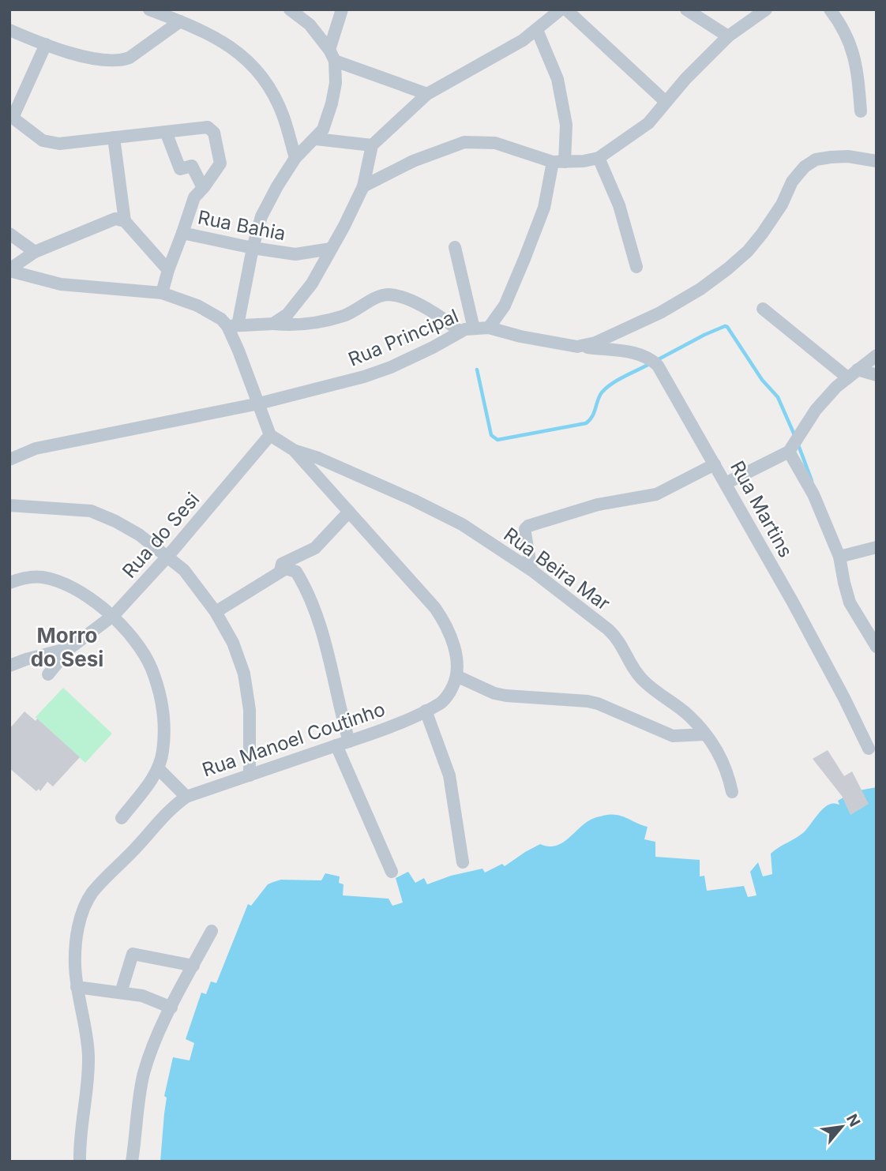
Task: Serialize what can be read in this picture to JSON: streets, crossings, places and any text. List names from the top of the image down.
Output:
{
  "streets": {
    "street": [
      "Rua Bahia",
      "Rua Principal",
      "Rua Martins",
      "Rua do Sesi",
      "Rua Beira Mar",
      "Rua Manoel Coutinho"
    ]
  },
  "crossings": [
    ["Rua Principal", "Rua Martins"]
  ],
  "districts": ["Morro do Sesi"],
  "north": "top right"
}
